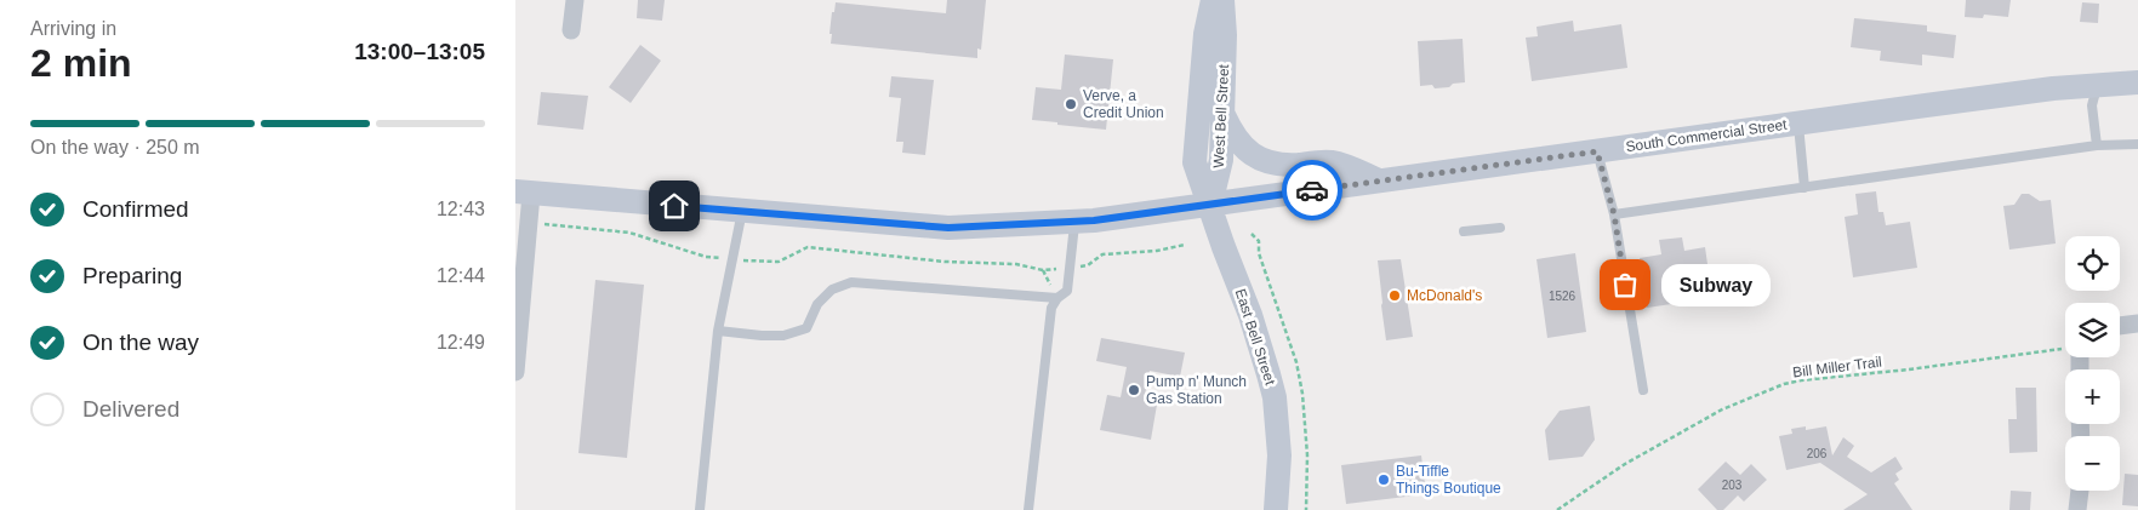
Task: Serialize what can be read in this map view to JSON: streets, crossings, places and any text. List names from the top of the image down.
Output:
{
  "streets": {
    "main road": ["West Bell Street", "South Commercial Street", "East Bell Street"],
    "path": ["Bill Miller Trail"]
  },
  "crossings": [
    ["West Bell Street", "South Commercial Street"],
    ["West Bell Street", "East Bell Street"],
    ["South Commercial Street", "East Bell Street"]
  ],
  "places": [
    "Verve, a Credit Union",
    "Subway",
    "McDonald's",
    "Pump n' Munch Gas Station",
    "Bu-Tiffle Things Boutique"
  ],
  "house_numbers": ["1526", "206", "203"],
  "page": {
    "heading": ["2 min", "Arriving in", "13:00–13:05"],
    "bar": "On the way · 250 m",
    "list": [
      ["Confirmed", "12:43"],
      ["Preparing", "12:44"],
      ["On the way", "12:49"],
      "Delivered"
    ],
    "map_buttons": ["+", "−"],
    "bubble": "Subway"
  }
}
